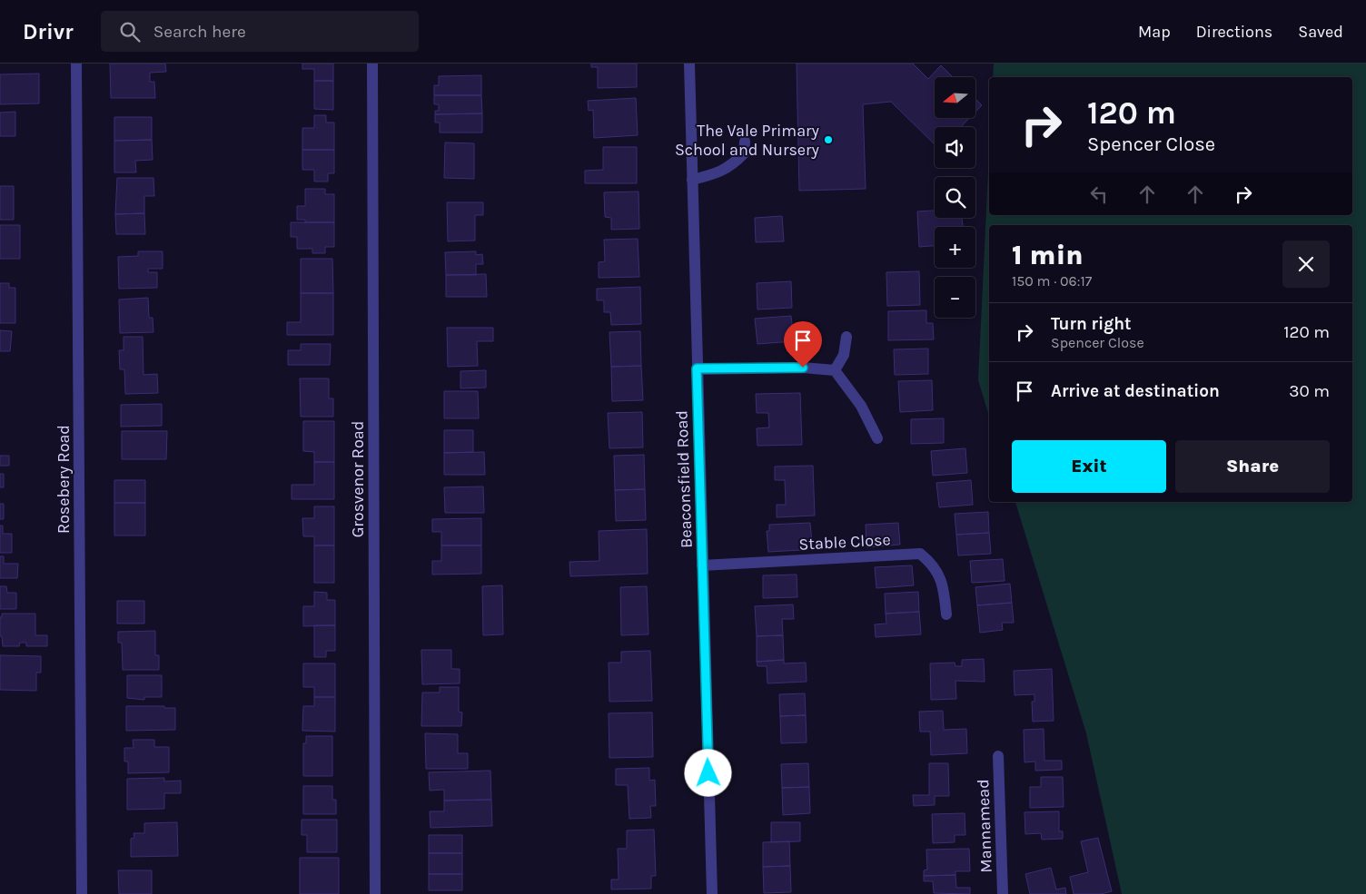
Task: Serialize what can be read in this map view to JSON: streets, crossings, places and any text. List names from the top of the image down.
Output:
{
  "streets": {
    "street": [
      "Rosebery Road",
      "Grosvenor Road",
      "Beaconsfield Road",
      "Stable Close",
      "Mannamead"
    ]
  },
  "crossings": [
    ["Beaconsfield Road", "Stable Close"]
  ],
  "places": ["The Vale Primary School and Nursery"],
  "north": "left",
  "page": {
    "header": "Drivr",
    "search": "Search here",
    "nav": ["Map", "Directions", "Saved"],
    "map_buttons": ["+", "−"],
    "turn": ["120 m", "Spencer Close"],
    "heading": ["1 min", "150 m · 06:17"],
    "list": [
      {
        "name": "Turn right",
        "note": "Spencer Close",
        "value": "120 m"
      },
      {
        "name": "Arrive at destination",
        "value": "30 m"
      }
    ],
    "buttons": ["Exit", "Share"]
  }
}
